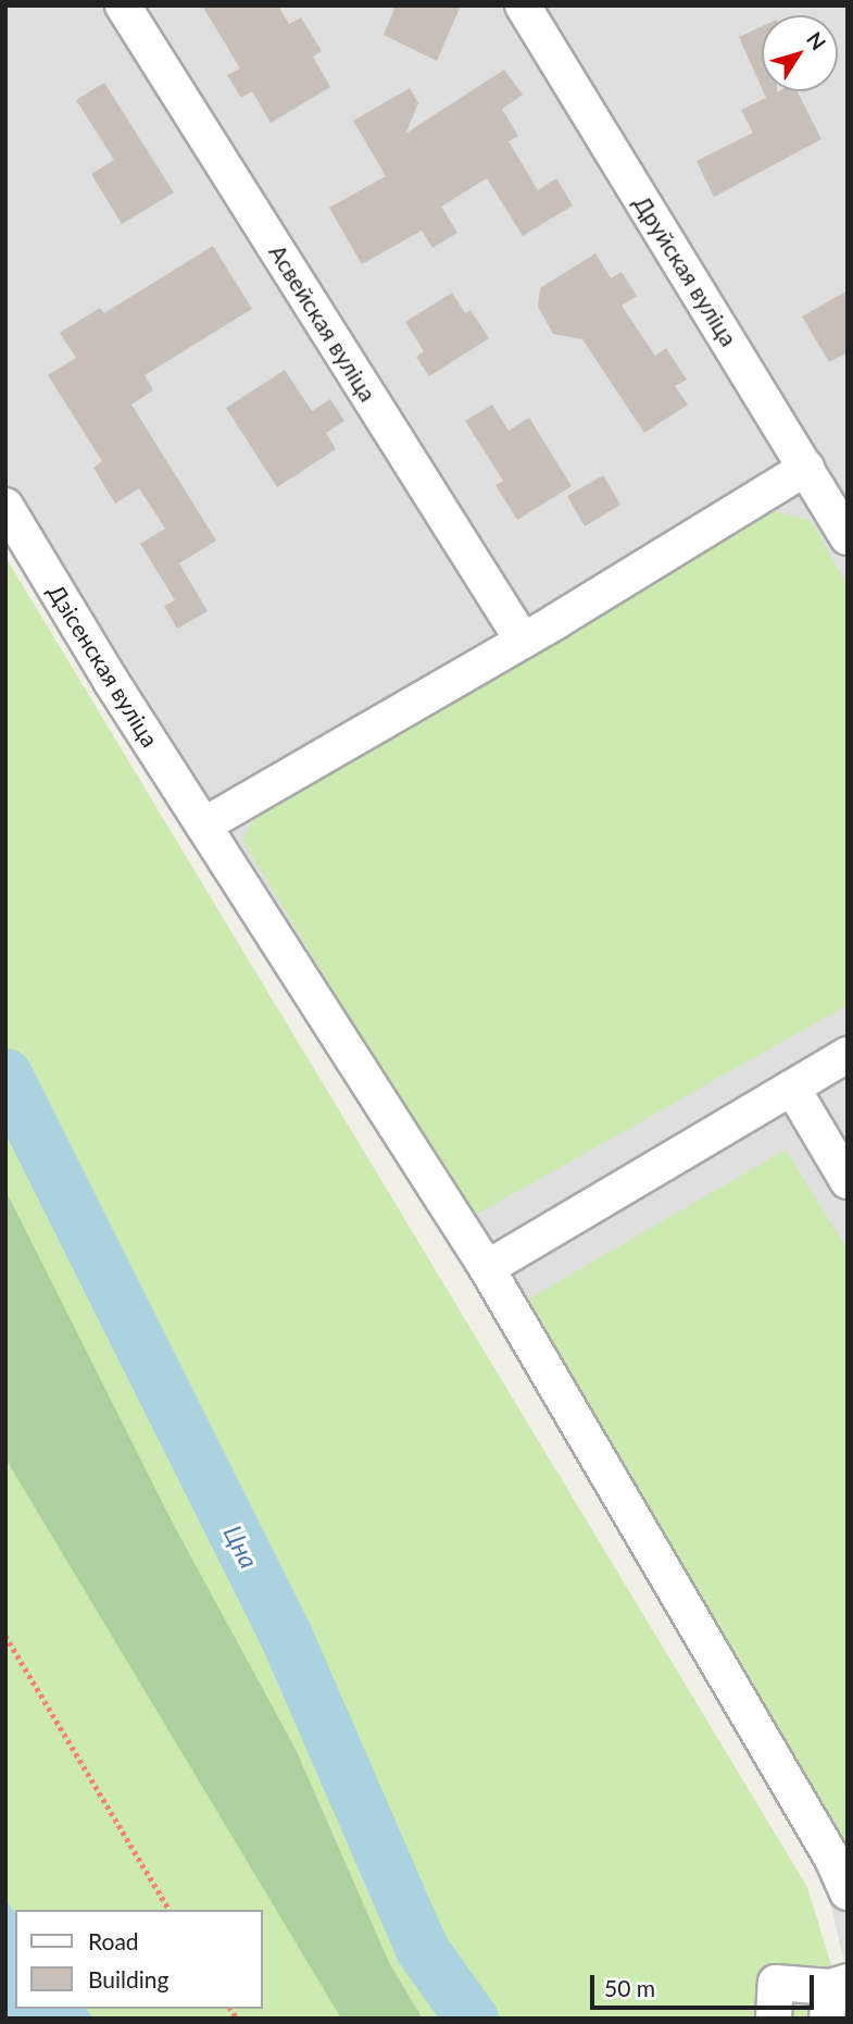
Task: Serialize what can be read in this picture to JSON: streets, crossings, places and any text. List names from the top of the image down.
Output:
{
  "streets": {
    "street": ["Друйская вуліца", "Асвейская вуліца", "Дзісенская вуліца"]
  },
  "water": ["Цна"],
  "legend": ["Road", "Building"],
  "scale_bar": "50 m",
  "north": "top right"
}
